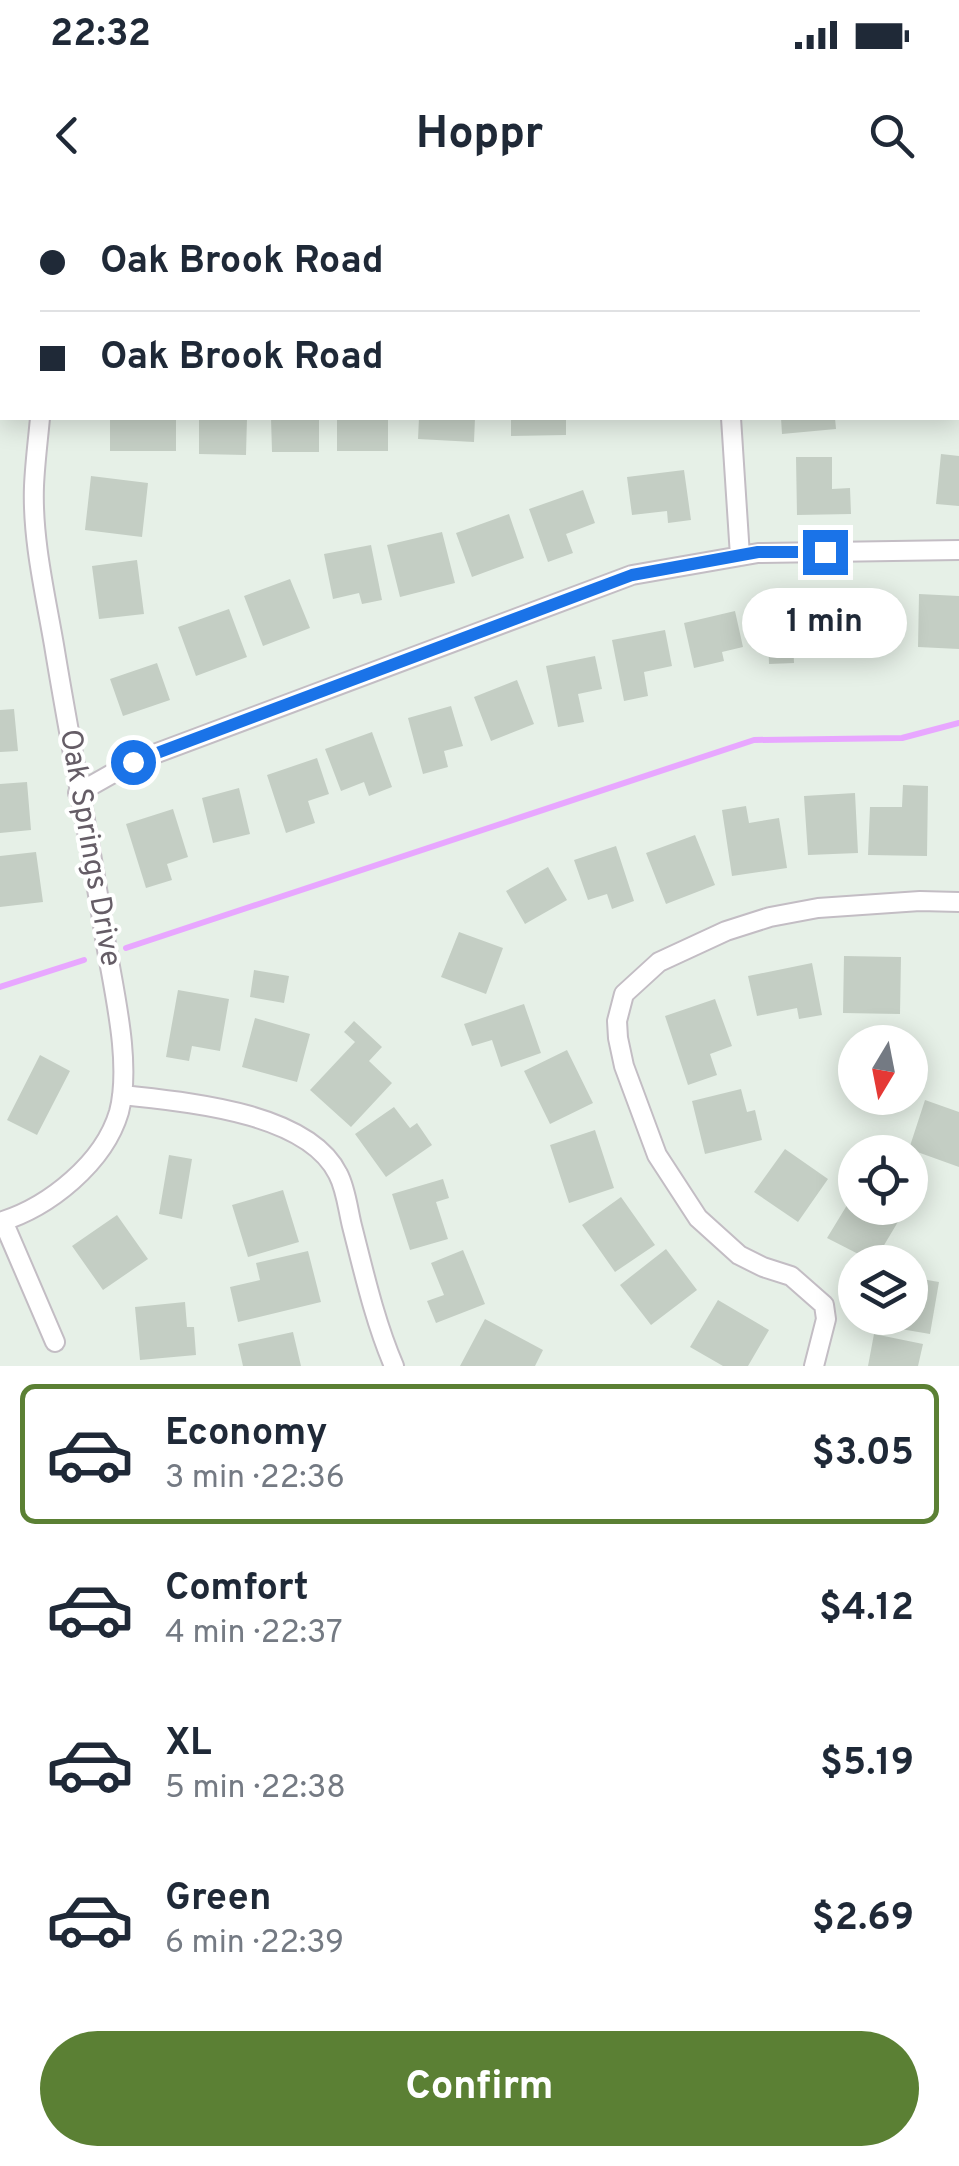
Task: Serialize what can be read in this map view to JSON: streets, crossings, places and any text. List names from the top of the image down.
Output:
{
  "streets": {
    "street": ["Oak Springs Drive"]
  },
  "north": "bottom",
  "page": {
    "status": "22:32",
    "header": "Hoppr",
    "banner": ["Oak Brook Road", "Oak Brook Road"],
    "bubble": "1 min",
    "list": [
      {
        "name": "Economy",
        "note": "3 min · 22:36",
        "value": "$3.05"
      },
      {
        "name": "Comfort",
        "note": "4 min · 22:37",
        "value": "$4.12"
      },
      {
        "name": "XL",
        "note": "5 min · 22:38",
        "value": "$5.19"
      },
      {
        "name": "Green",
        "note": "6 min · 22:39",
        "value": "$2.69"
      }
    ],
    "buttons": "Confirm"
  }
}
